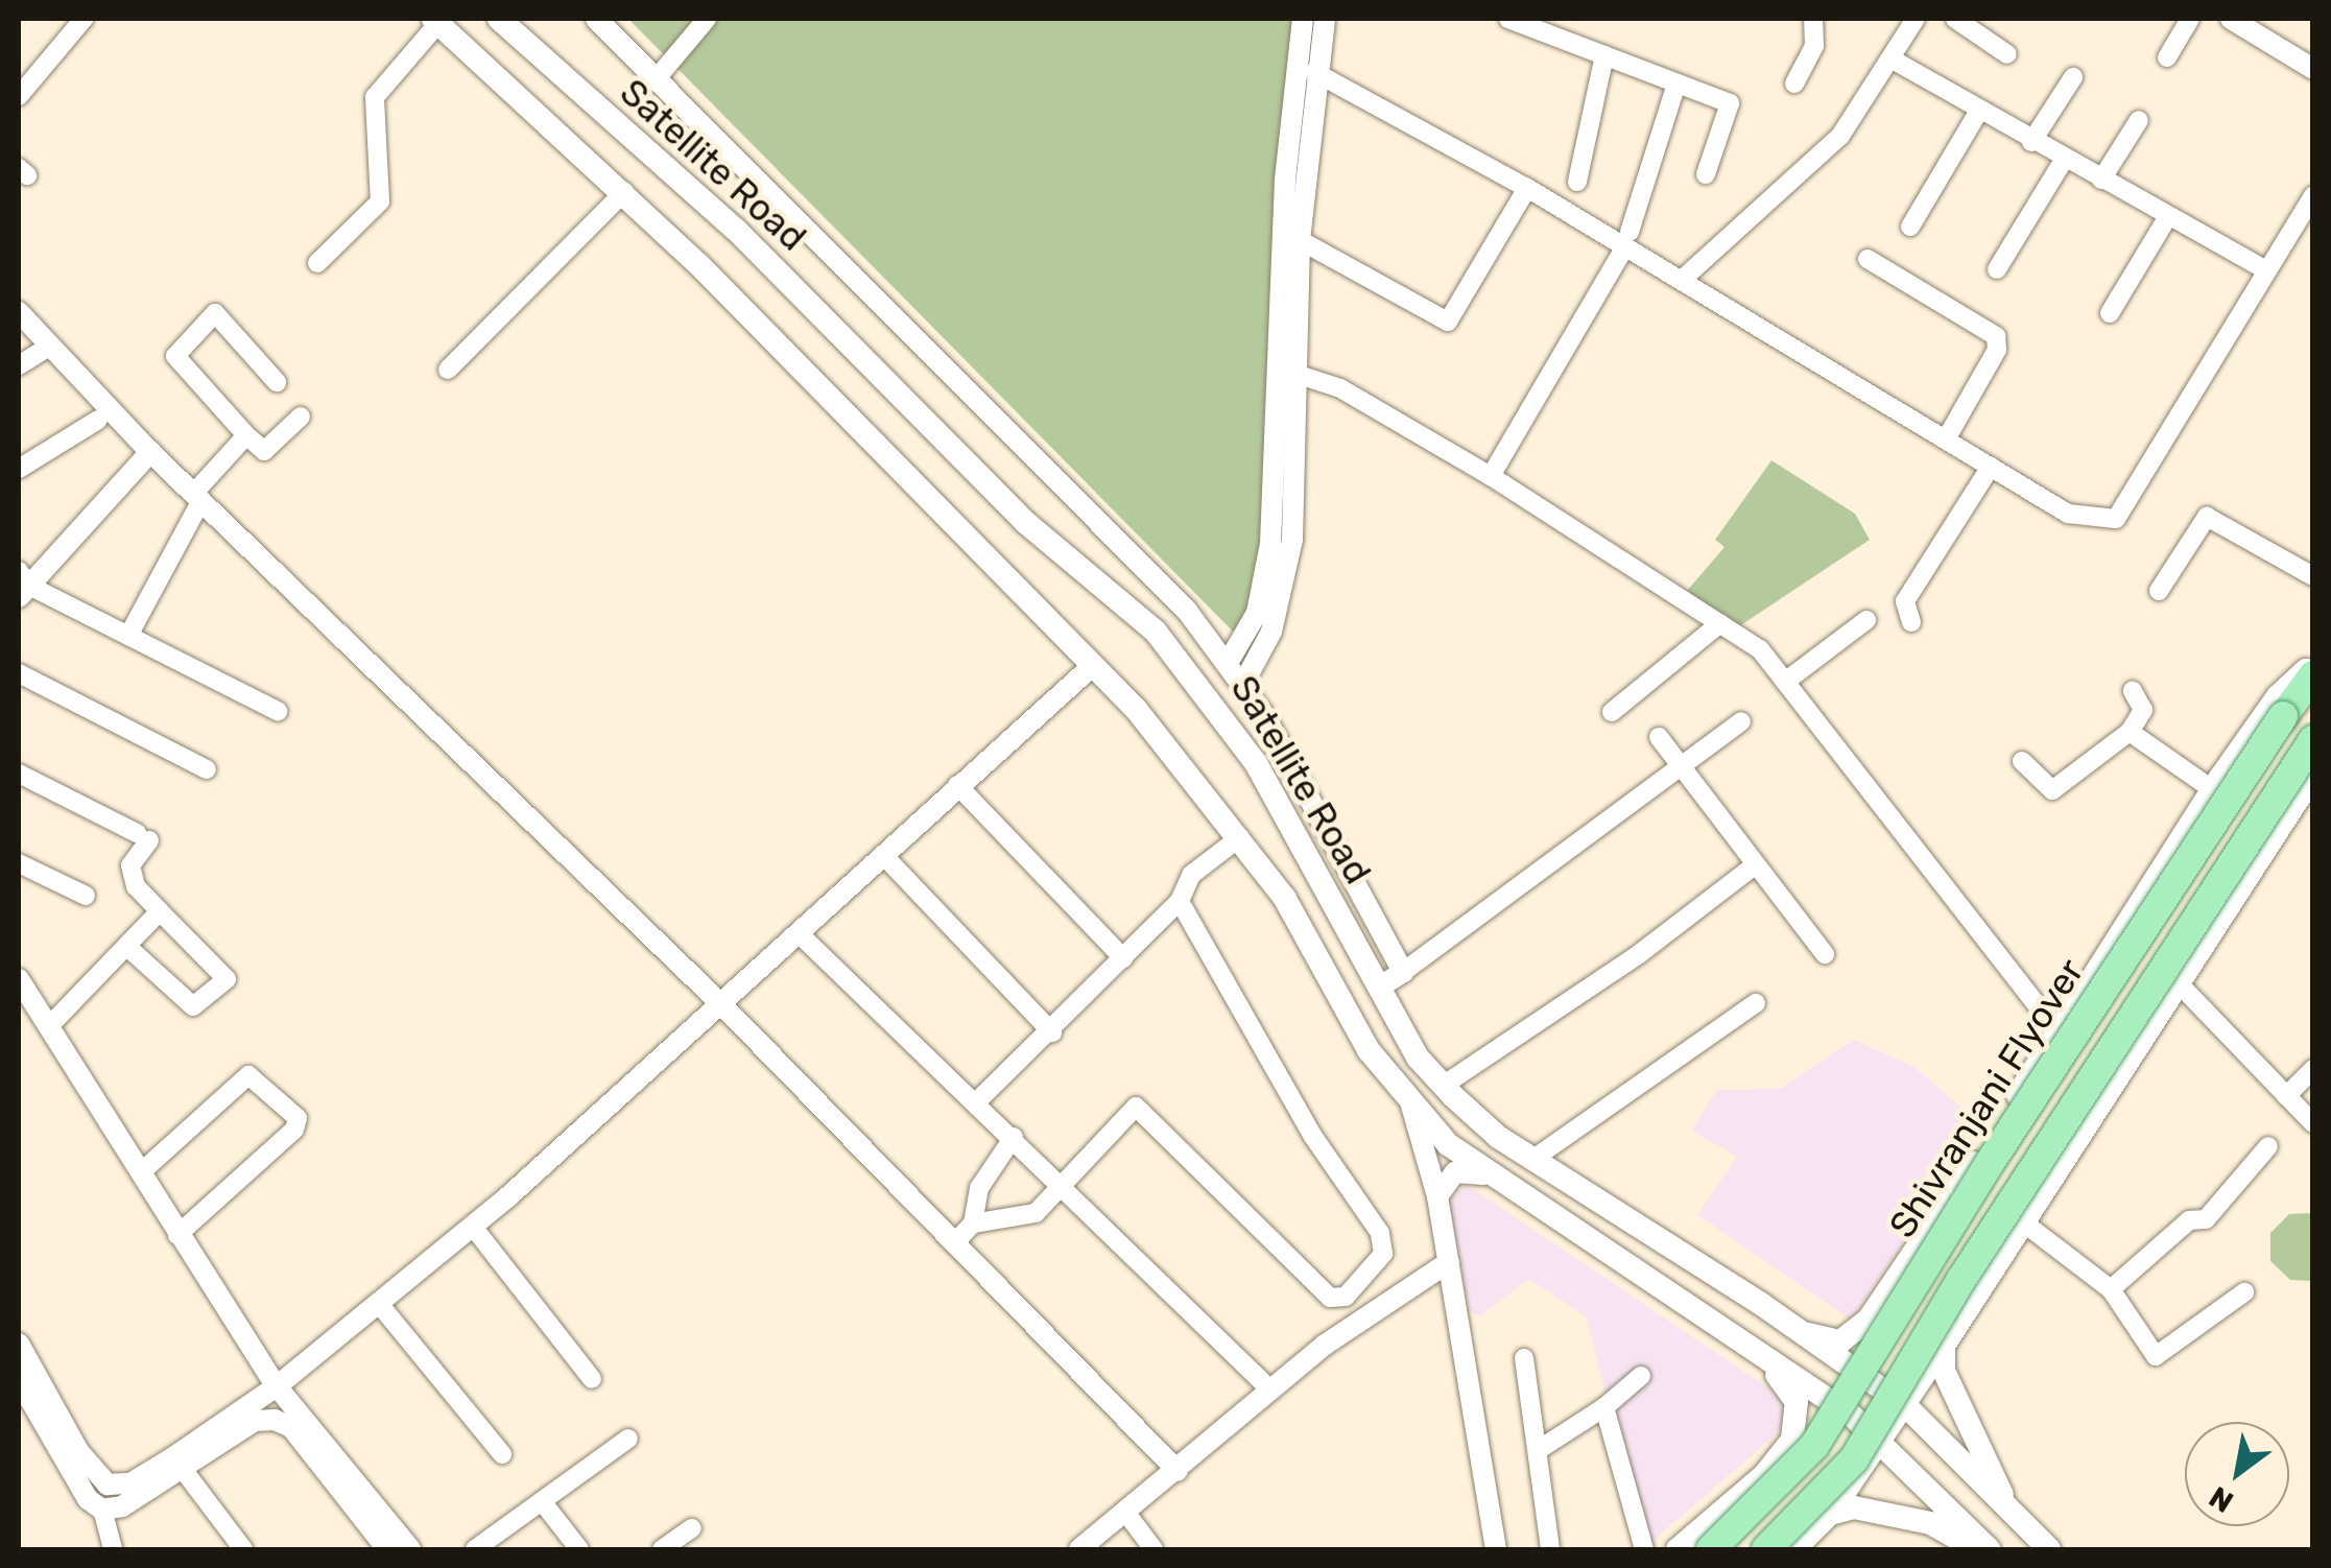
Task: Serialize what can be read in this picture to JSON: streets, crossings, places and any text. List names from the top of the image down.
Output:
{
  "streets": {
    "main road": ["Satellite Road", "Shivranjani Flyover"]
  },
  "north": "bottom left"
}
